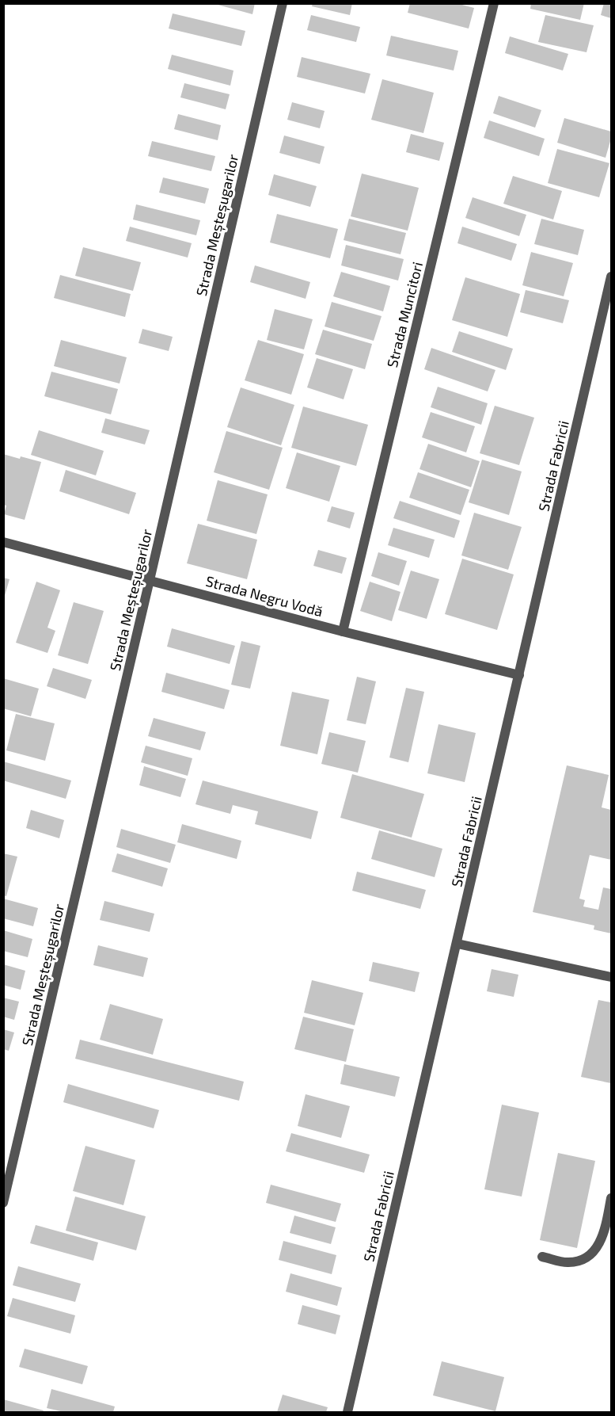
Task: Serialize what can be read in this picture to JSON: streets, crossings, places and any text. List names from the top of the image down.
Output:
{
  "streets": {
    "street": [
      "Strada Meșteșugarilor",
      "Strada Muncitori",
      "Strada Fabricii",
      "Strada Negru Vodă"
    ]
  },
  "crossings": [
    ["Strada Meșteșugarilor", "Strada Negru Vodă"],
    ["Strada Muncitori", "Strada Negru Vodă"],
    ["Strada Fabricii", "Strada Negru Vodă"]
  ]
}
